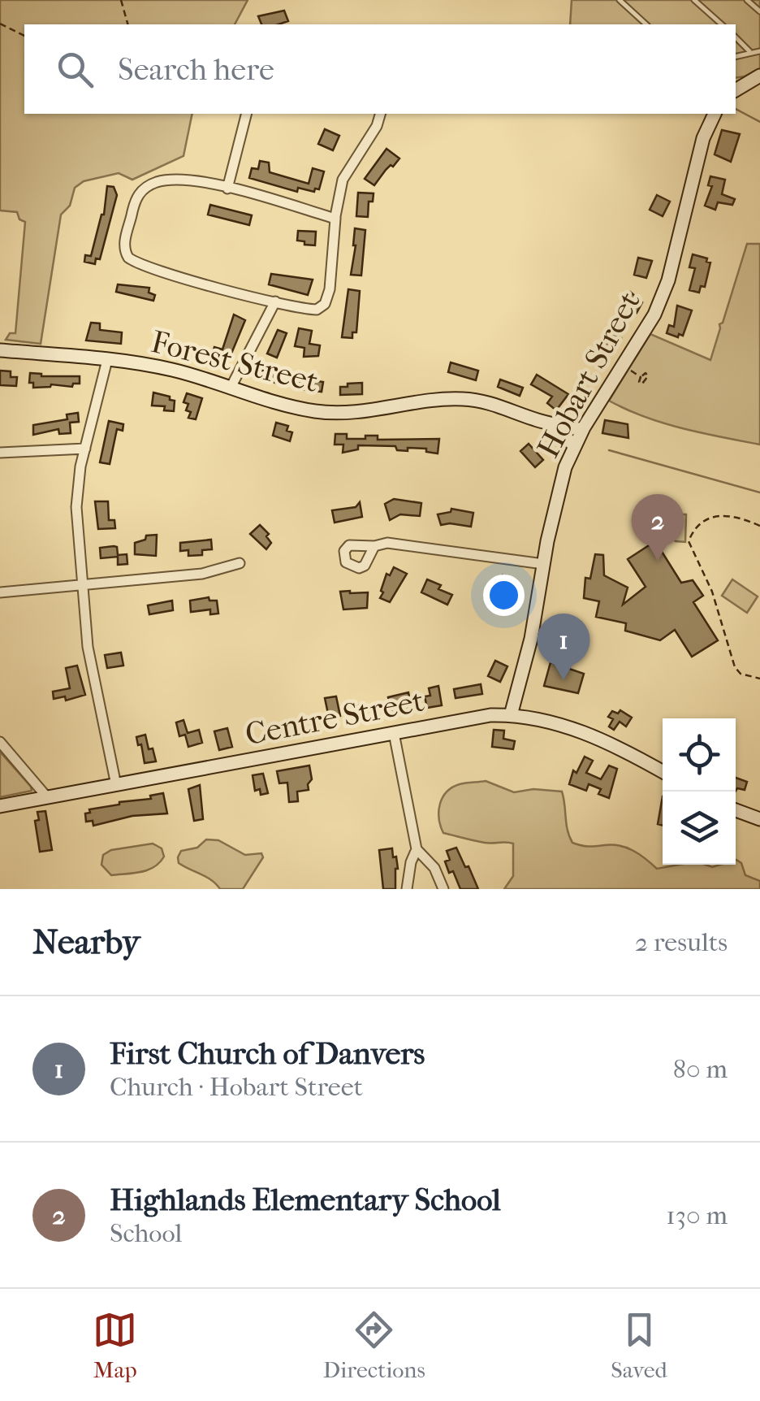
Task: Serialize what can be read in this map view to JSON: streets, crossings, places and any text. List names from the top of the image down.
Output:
{
  "streets": {
    "main road": ["Forest Street", "Hobart Street", "Centre Street"]
  },
  "crossings": [
    ["Forest Street", "Hobart Street"],
    ["Hobart Street", "Centre Street"]
  ],
  "page": {
    "search": "Search here",
    "pins": ["2", "1"],
    "heading": ["Nearby", "2 results"],
    "list": [
      {
        "mark": "1",
        "name": "First Church of Danvers",
        "note": "Church · Hobart Street",
        "value": "80 m"
      },
      {
        "mark": "2",
        "name": "Highlands Elementary School",
        "note": "School",
        "value": "130 m"
      }
    ],
    "nav": ["Map", "Directions", "Saved"]
  }
}
